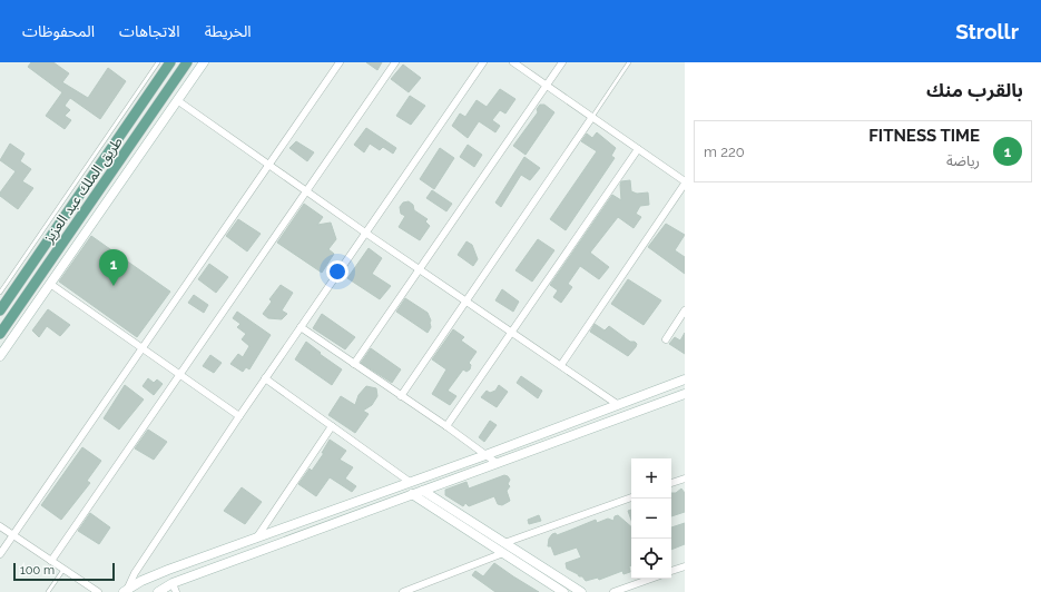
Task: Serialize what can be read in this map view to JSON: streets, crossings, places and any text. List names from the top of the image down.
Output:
{
  "streets": {
    "main road": ["طريق الملك عبد العزيز"]
  },
  "scale_bar": "100 m",
  "page": {
    "header": "Strollr",
    "nav": ["الخريطة", "الاتجاهات", "المحفوظات"],
    "heading": "بالقرب منك",
    "list": [
      {
        "mark": "1",
        "name": "FITNESS TIME",
        "note": "رياضة",
        "value": "220 m"
      }
    ],
    "pins": "1",
    "map_buttons": ["+", "−"],
    "scale": "100 m"
  }
}
